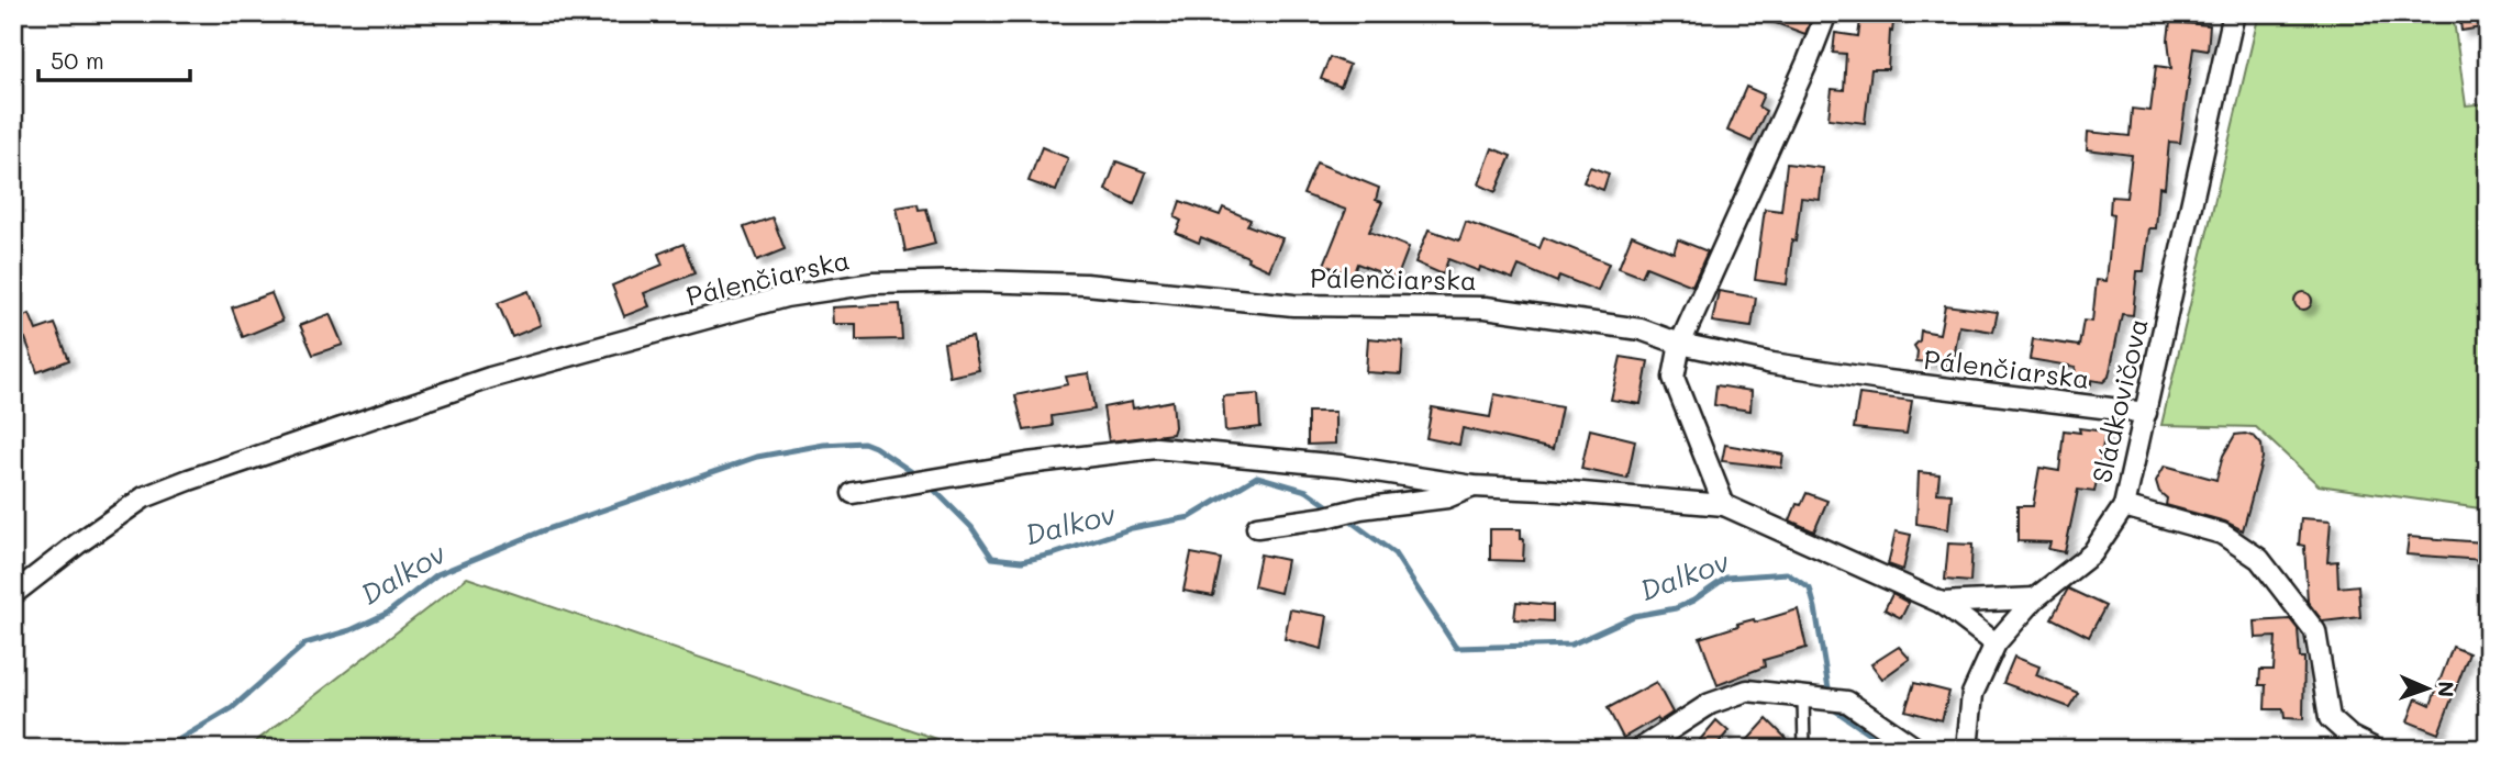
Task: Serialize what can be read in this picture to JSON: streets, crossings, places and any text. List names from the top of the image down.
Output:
{
  "streets": {
    "street": ["Pálenčiarska", "Sládkovičova"]
  },
  "crossings": [
    ["Pálenčiarska", "Sládkovičova"]
  ],
  "water": ["Dalkov"],
  "scale_bar": "50 m",
  "north": "right"
}
